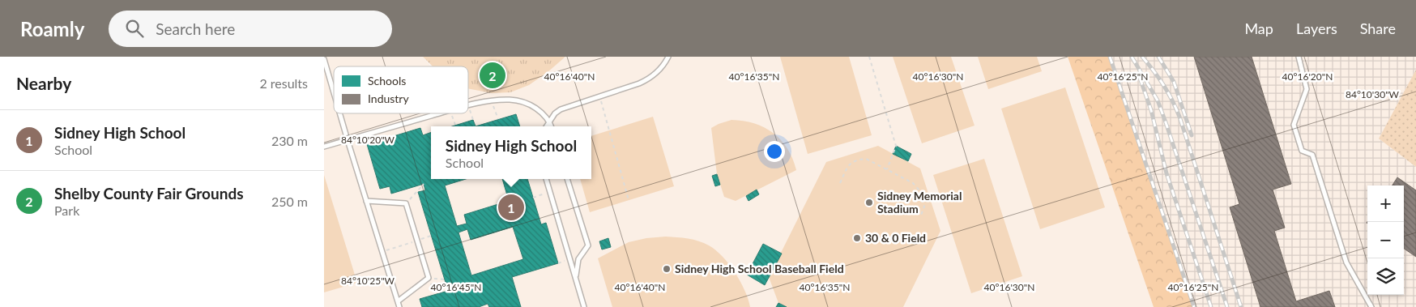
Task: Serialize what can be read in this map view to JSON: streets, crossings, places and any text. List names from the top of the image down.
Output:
{
  "places": ["Sidney Memorial Stadium", "30 & 0 Field", "Sidney High School Baseball Field"],
  "legend": ["Schools", "Industry"],
  "page": {
    "header": "Roamly",
    "search": "Search here",
    "nav": ["Map", "Layers", "Share"],
    "heading": ["Nearby", "2 results"],
    "pins": ["2", "1"],
    "list": [
      {
        "mark": "1",
        "name": "Sidney High School",
        "note": "School",
        "value": "230 m"
      },
      {
        "mark": "2",
        "name": "Shelby County Fair Grounds",
        "note": "Park",
        "value": "250 m"
      }
    ],
    "popup": ["Sidney High School", "School"],
    "map_buttons": ["+", "−"]
  },
  "coordinates": [
    "40°16'40\"N",
    "40°16'35\"N",
    "40°16'30\"N",
    "40°16'25\"N",
    "40°16'20\"N",
    "84°10'30\"W",
    "84°10'20\"W",
    "84°10'25\"W",
    "40°16'45\"N"
  ]
}
